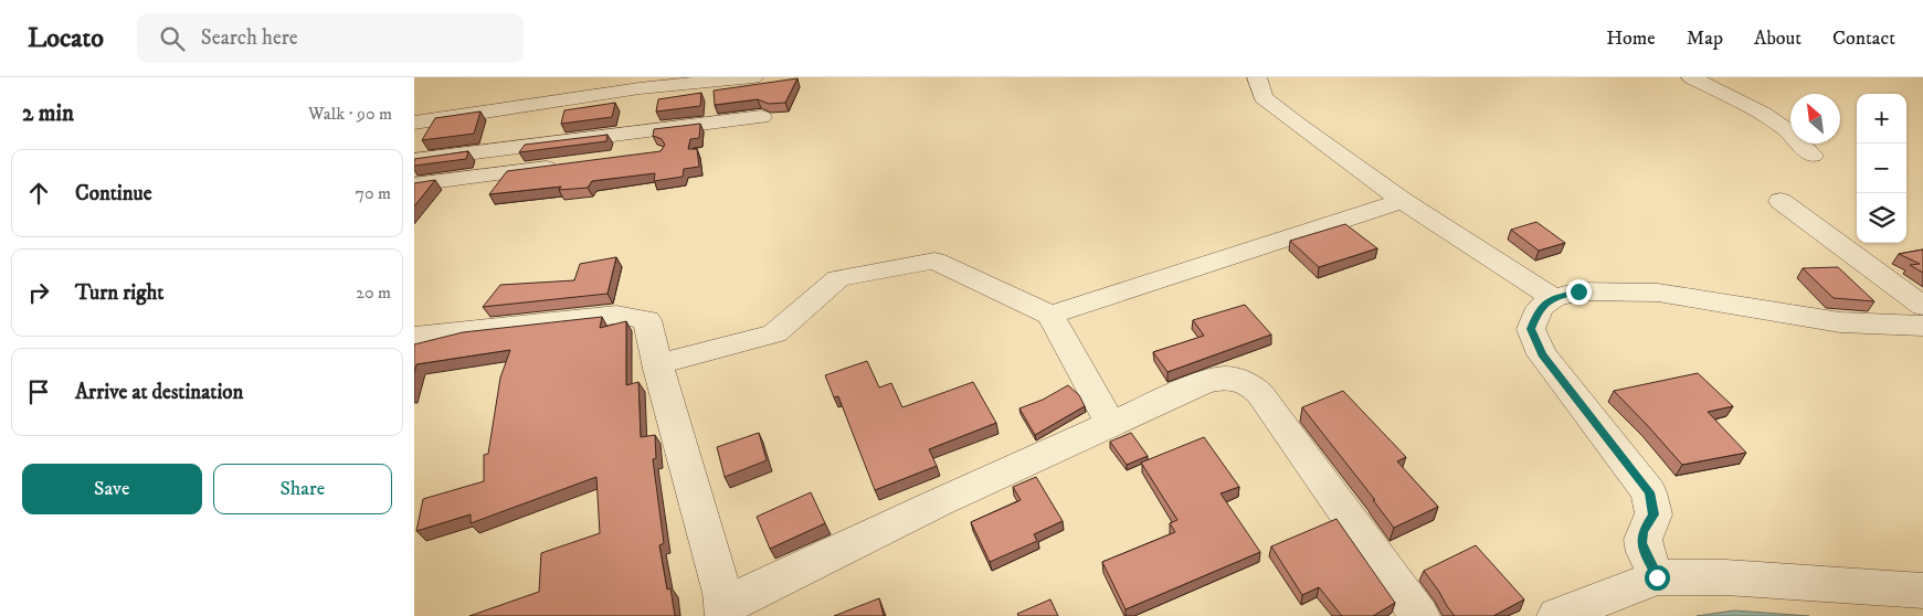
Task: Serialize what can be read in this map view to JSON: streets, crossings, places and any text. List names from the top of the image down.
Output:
{
  "north": "top left",
  "page": {
    "header": "Locato",
    "search": "Search here",
    "nav": [
      "Home",
      "Map",
      "About",
      "Contact"
    ],
    "heading": ["2 min", "Walk · 90 m"],
    "map_buttons": ["+", "−"],
    "list": [
      ["Continue", "70 m"],
      ["Turn right", "20 m"],
      "Arrive at destination"
    ],
    "buttons": ["Save", "Share"]
  }
}
